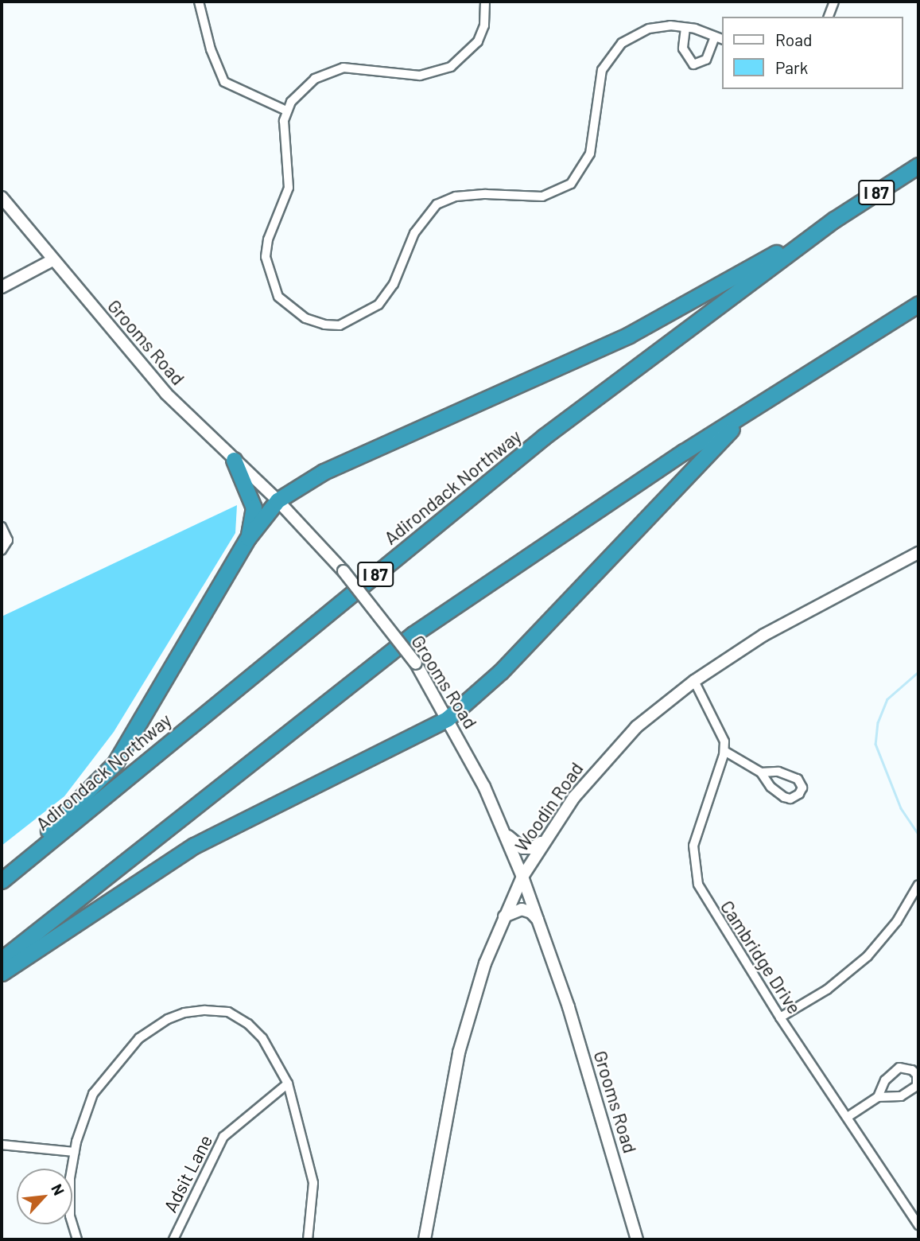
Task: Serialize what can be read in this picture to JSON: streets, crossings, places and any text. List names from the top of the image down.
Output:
{
  "streets": {
    "highway": ["I 87", "Adirondack Northway"],
    "street": [
      "Grooms Road",
      "Woodin Road",
      "Cambridge Drive",
      "Adsit Lane"
    ]
  },
  "crossings": [
    ["Grooms Road", "Woodin Road"]
  ],
  "legend": ["Road", "Park"],
  "north": "top right"
}
